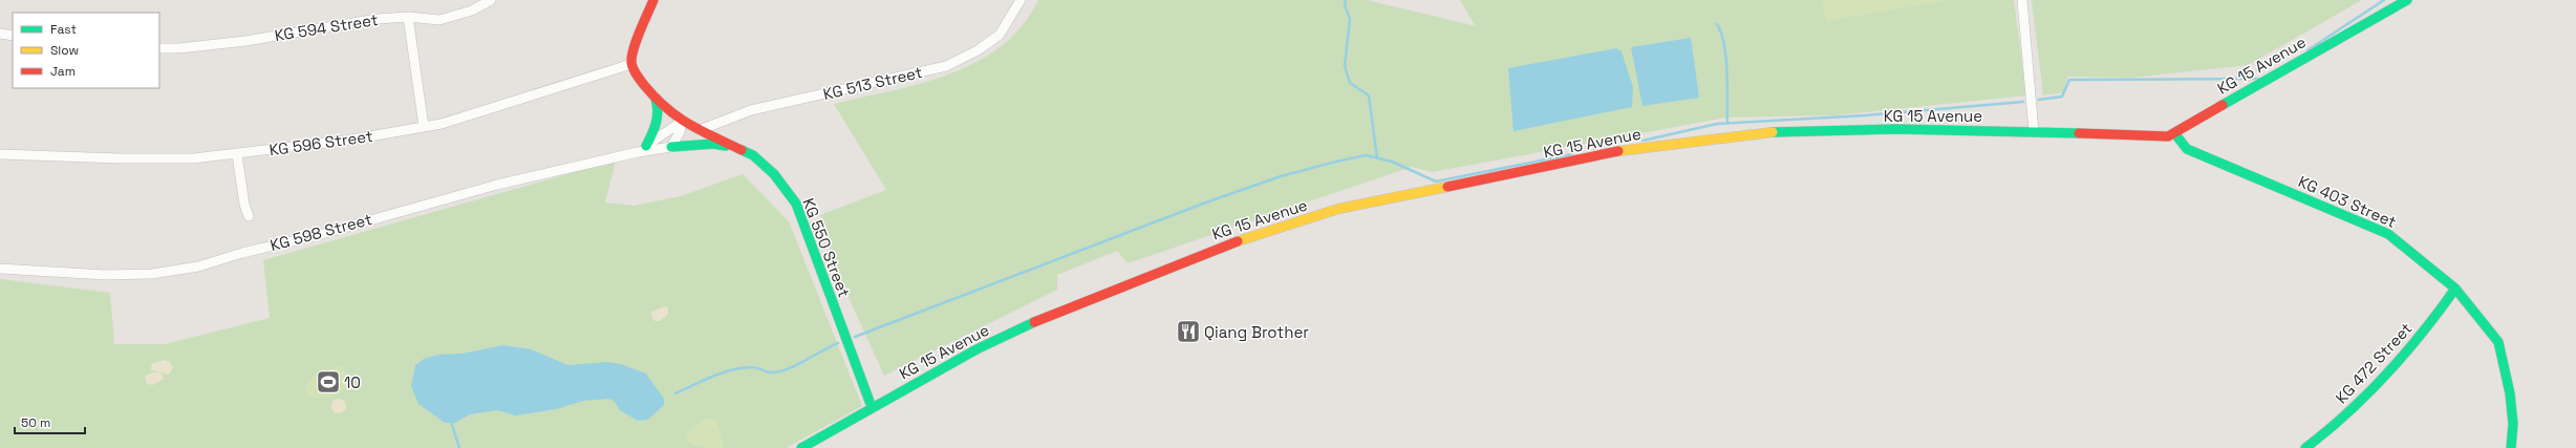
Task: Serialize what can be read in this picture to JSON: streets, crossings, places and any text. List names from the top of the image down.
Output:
{
  "streets": {
    "main road": [
      "KG 15 Avenue",
      "KG 403 Street",
      "KG 550 Street",
      "KG 472 Street"
    ],
    "street": [
      "KG 594 Street",
      "KG 513 Street",
      "KG 596 Street",
      "KG 598 Street"
    ]
  },
  "crossings": [
    ["KG 15 Avenue", "KG 403 Street"],
    ["KG 15 Avenue", "KG 550 Street"],
    ["KG 513 Street", "KG 550 Street"],
    ["KG 596 Street", "KG 550 Street"],
    ["KG 403 Street", "KG 472 Street"],
    ["KG 598 Street", "KG 550 Street"]
  ],
  "places": {
    "restaurant": ["Qiang Brother"],
    "sports": ["10"]
  },
  "legend": ["Fast", "Slow", "Jam"],
  "scale_bar": "50 m"
}
